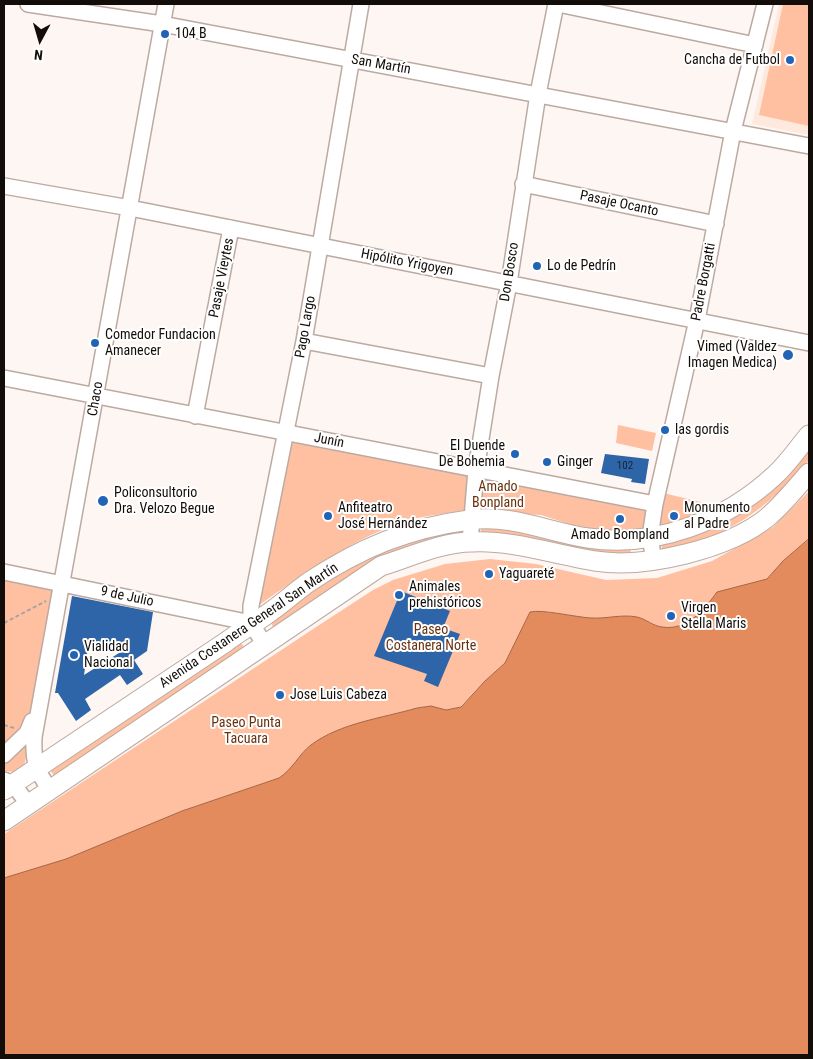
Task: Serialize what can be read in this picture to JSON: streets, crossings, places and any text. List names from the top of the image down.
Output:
{
  "streets": {
    "main road": ["Avenida Costanera General San Martín"],
    "street": [
      "San Martín",
      "Pasaje Ocanto",
      "Hipólito Yrigoyen",
      "Don Bosco",
      "Pasaje Vieytes",
      "Padre Borgatti",
      "Pago Largo",
      "Chaco",
      "Junín",
      "9 de Julio"
    ]
  },
  "crossings": [
    ["San Martín", "Don Bosco"],
    ["San Martín", "Padre Borgatti"],
    ["San Martín", "Pago Largo"],
    ["San Martín", "Chaco"],
    ["Pasaje Ocanto", "Don Bosco"],
    ["Pasaje Ocanto", "Padre Borgatti"],
    ["Hipólito Yrigoyen", "Don Bosco"],
    ["Hipólito Yrigoyen", "Pasaje Vieytes"],
    ["Hipólito Yrigoyen", "Padre Borgatti"],
    ["Hipólito Yrigoyen", "Pago Largo"],
    ["Hipólito Yrigoyen", "Chaco"],
    ["Don Bosco", "Junín"],
    ["Don Bosco", "Avenida Costanera General San Martín"],
    ["Pasaje Vieytes", "Junín"],
    ["Padre Borgatti", "Junín"],
    ["Padre Borgatti", "Avenida Costanera General San Martín"],
    ["Pago Largo", "Junín"],
    ["Pago Largo", "9 de Julio"],
    ["Pago Largo", "Avenida Costanera General San Martín"],
    ["Chaco", "Junín"],
    ["Chaco", "9 de Julio"],
    ["Chaco", "Avenida Costanera General San Martín"],
    ["9 de Julio", "Avenida Costanera General San Martín"]
  ],
  "parks": ["Amado Bonpland", "Paseo Costanera Norte", "Paseo Punta Tacuara"],
  "places": [
    "104 B",
    "Cancha de Futbol",
    "Lo de Pedrín",
    "Comedor Fundacion Amanecer",
    "Vimed (Valdez Imagen Medica)",
    "las gordis",
    "El Duende De Bohemia",
    "Ginger",
    "Policonsultorio Dra. Velozo Begue",
    "Anfiteatro José Hernández",
    "Monumento al Padre",
    "Amado Bompland",
    "Yaguareté",
    "Animales prehistóricos",
    "Virgen Stella Maris",
    "Vialidad Nacional",
    "Jose Luis Cabeza"
  ],
  "house_numbers": ["102"],
  "north": "bottom"
}
